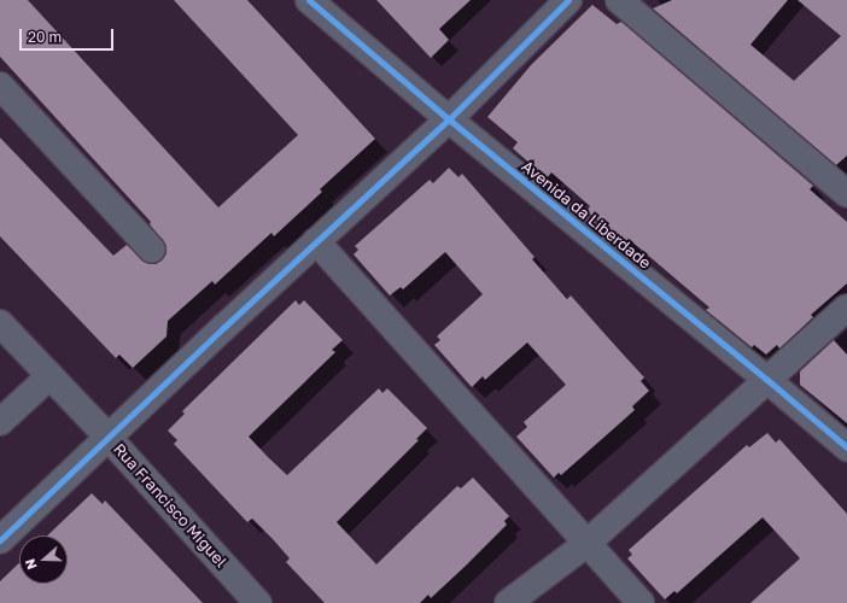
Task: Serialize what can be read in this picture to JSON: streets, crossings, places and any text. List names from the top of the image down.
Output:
{
  "streets": {
    "street": ["Avenida da Liberdade", "Rua Francisco Miguel"]
  },
  "scale_bar": "20 m",
  "north": "left"
}
